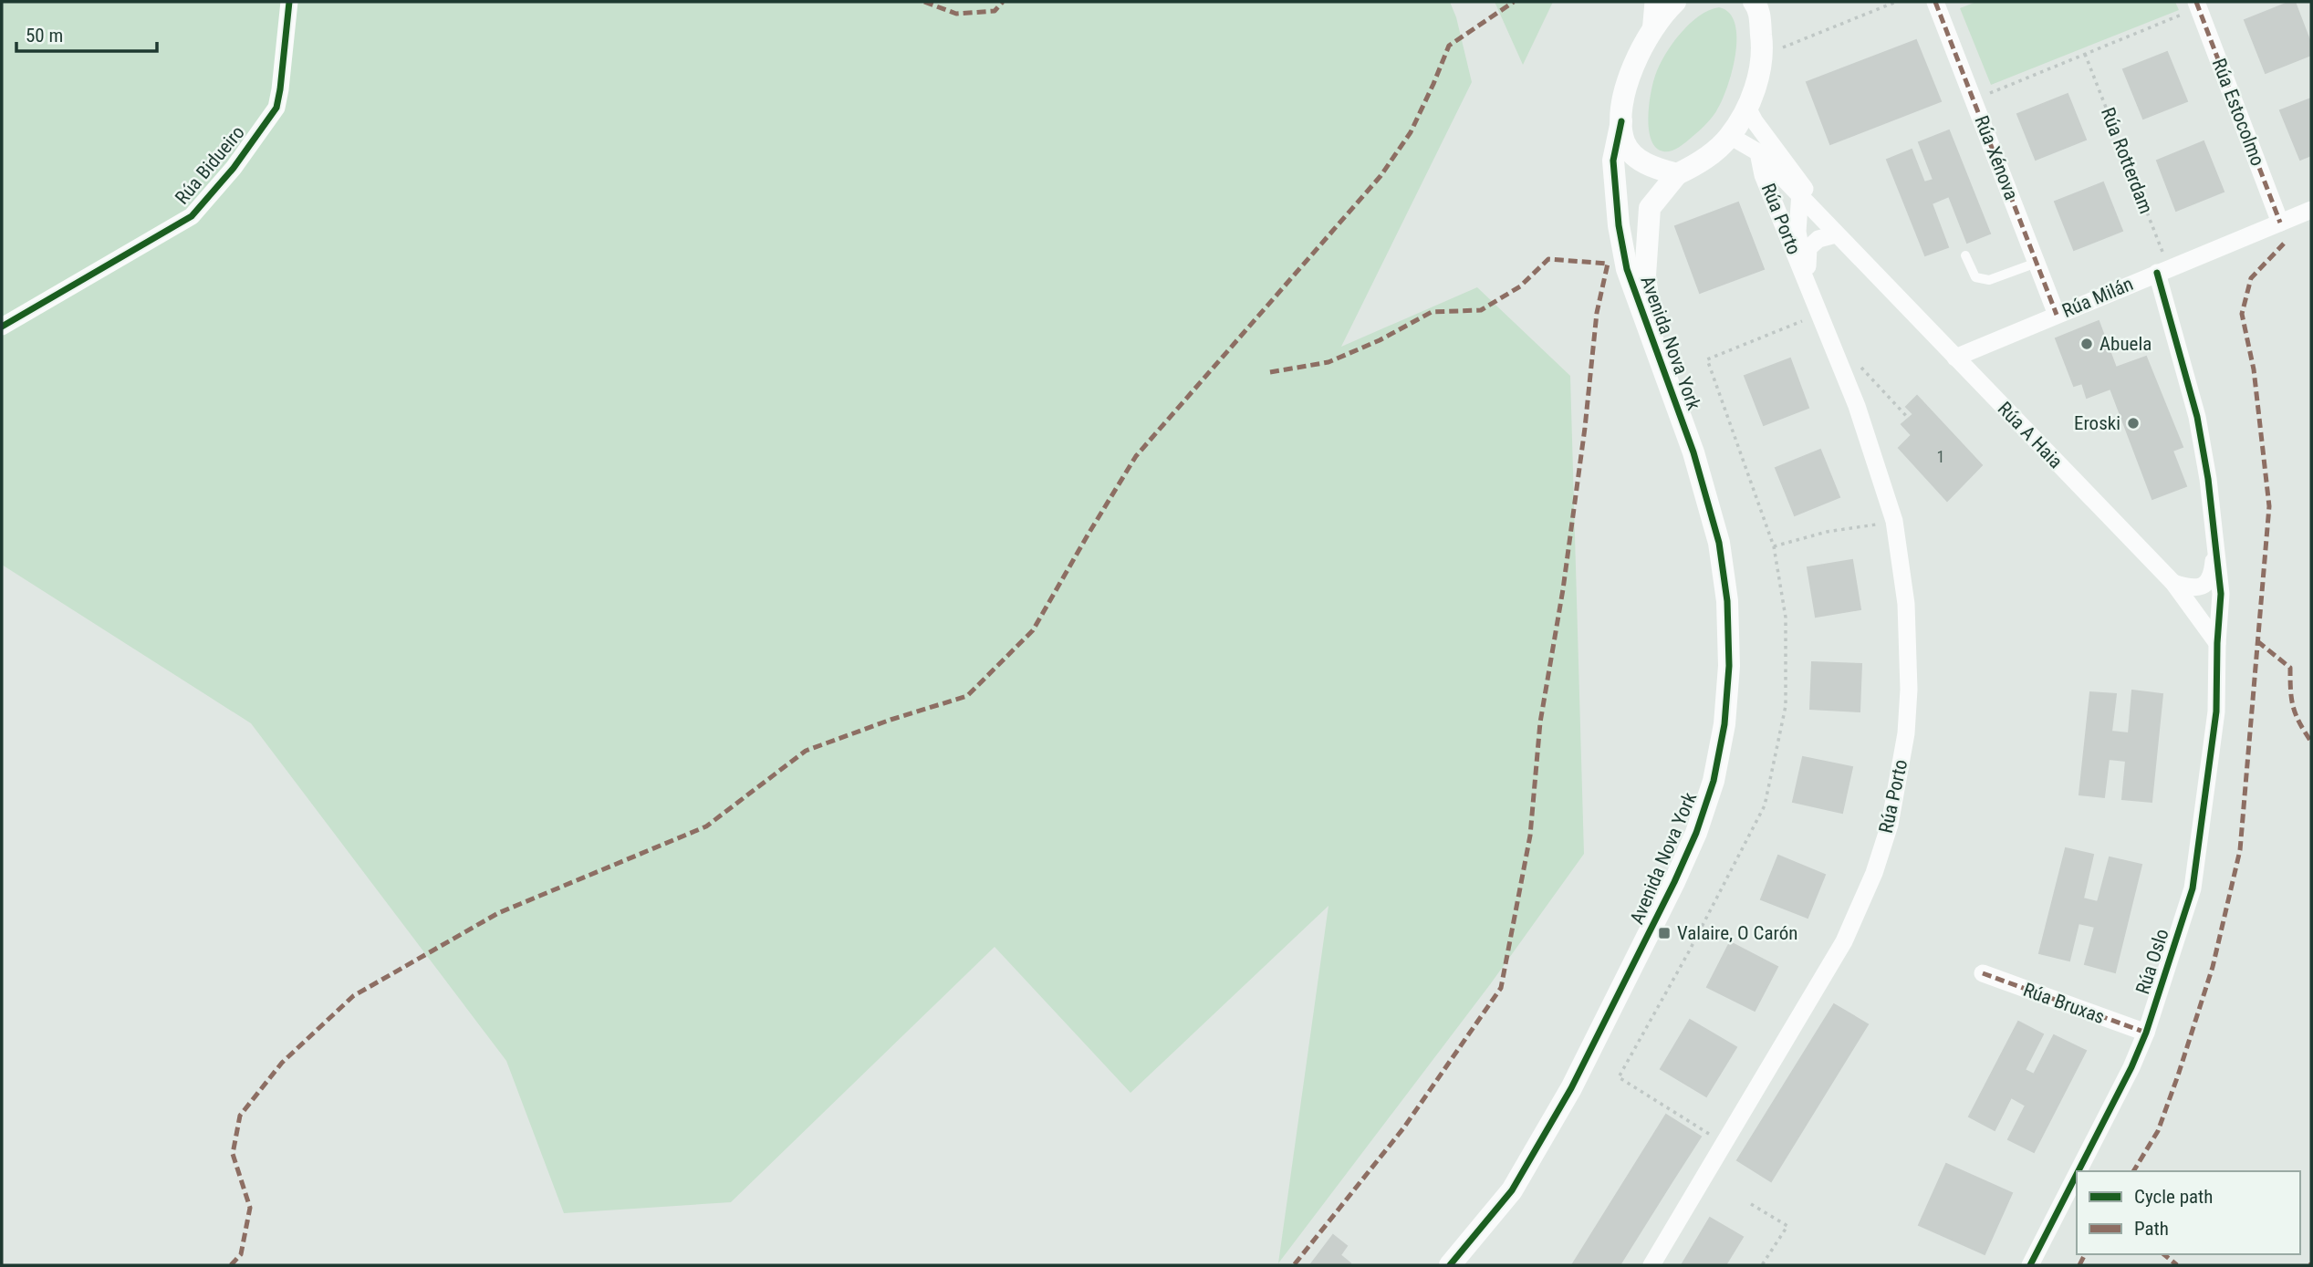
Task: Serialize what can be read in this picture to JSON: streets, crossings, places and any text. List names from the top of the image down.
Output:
{
  "streets": {
    "street": [
      "Rúa Estocolmo",
      "Rúa Xénova",
      "Rúa Bidueiro",
      "Rúa Porto",
      "Rúa Milán",
      "Avenida Nova York",
      "Rúa A Haia",
      "Rúa Oslo",
      "Rúa Bruxas"
    ],
    "path": ["Rúa Rotterdam"]
  },
  "crossings": [
    ["Rúa Estocolmo", "Rúa Milán"],
    ["Rúa Xénova", "Rúa Milán"],
    ["Rúa Rotterdam", "Rúa Milán"],
    ["Rúa Porto", "Rúa A Haia"],
    ["Rúa Milán", "Rúa A Haia"],
    ["Avenida Nova York", "Rúa A Haia"],
    ["Rúa A Haia", "Rúa Oslo"],
    ["Rúa Oslo", "Rúa Bruxas"]
  ],
  "places": {
    "other": ["Abuela", "Eroski"],
    "transit": ["Valaire, O Carón"]
  },
  "house_numbers": ["1"],
  "legend": ["Cycle path", "Path"],
  "scale_bar": "50 m"
}
